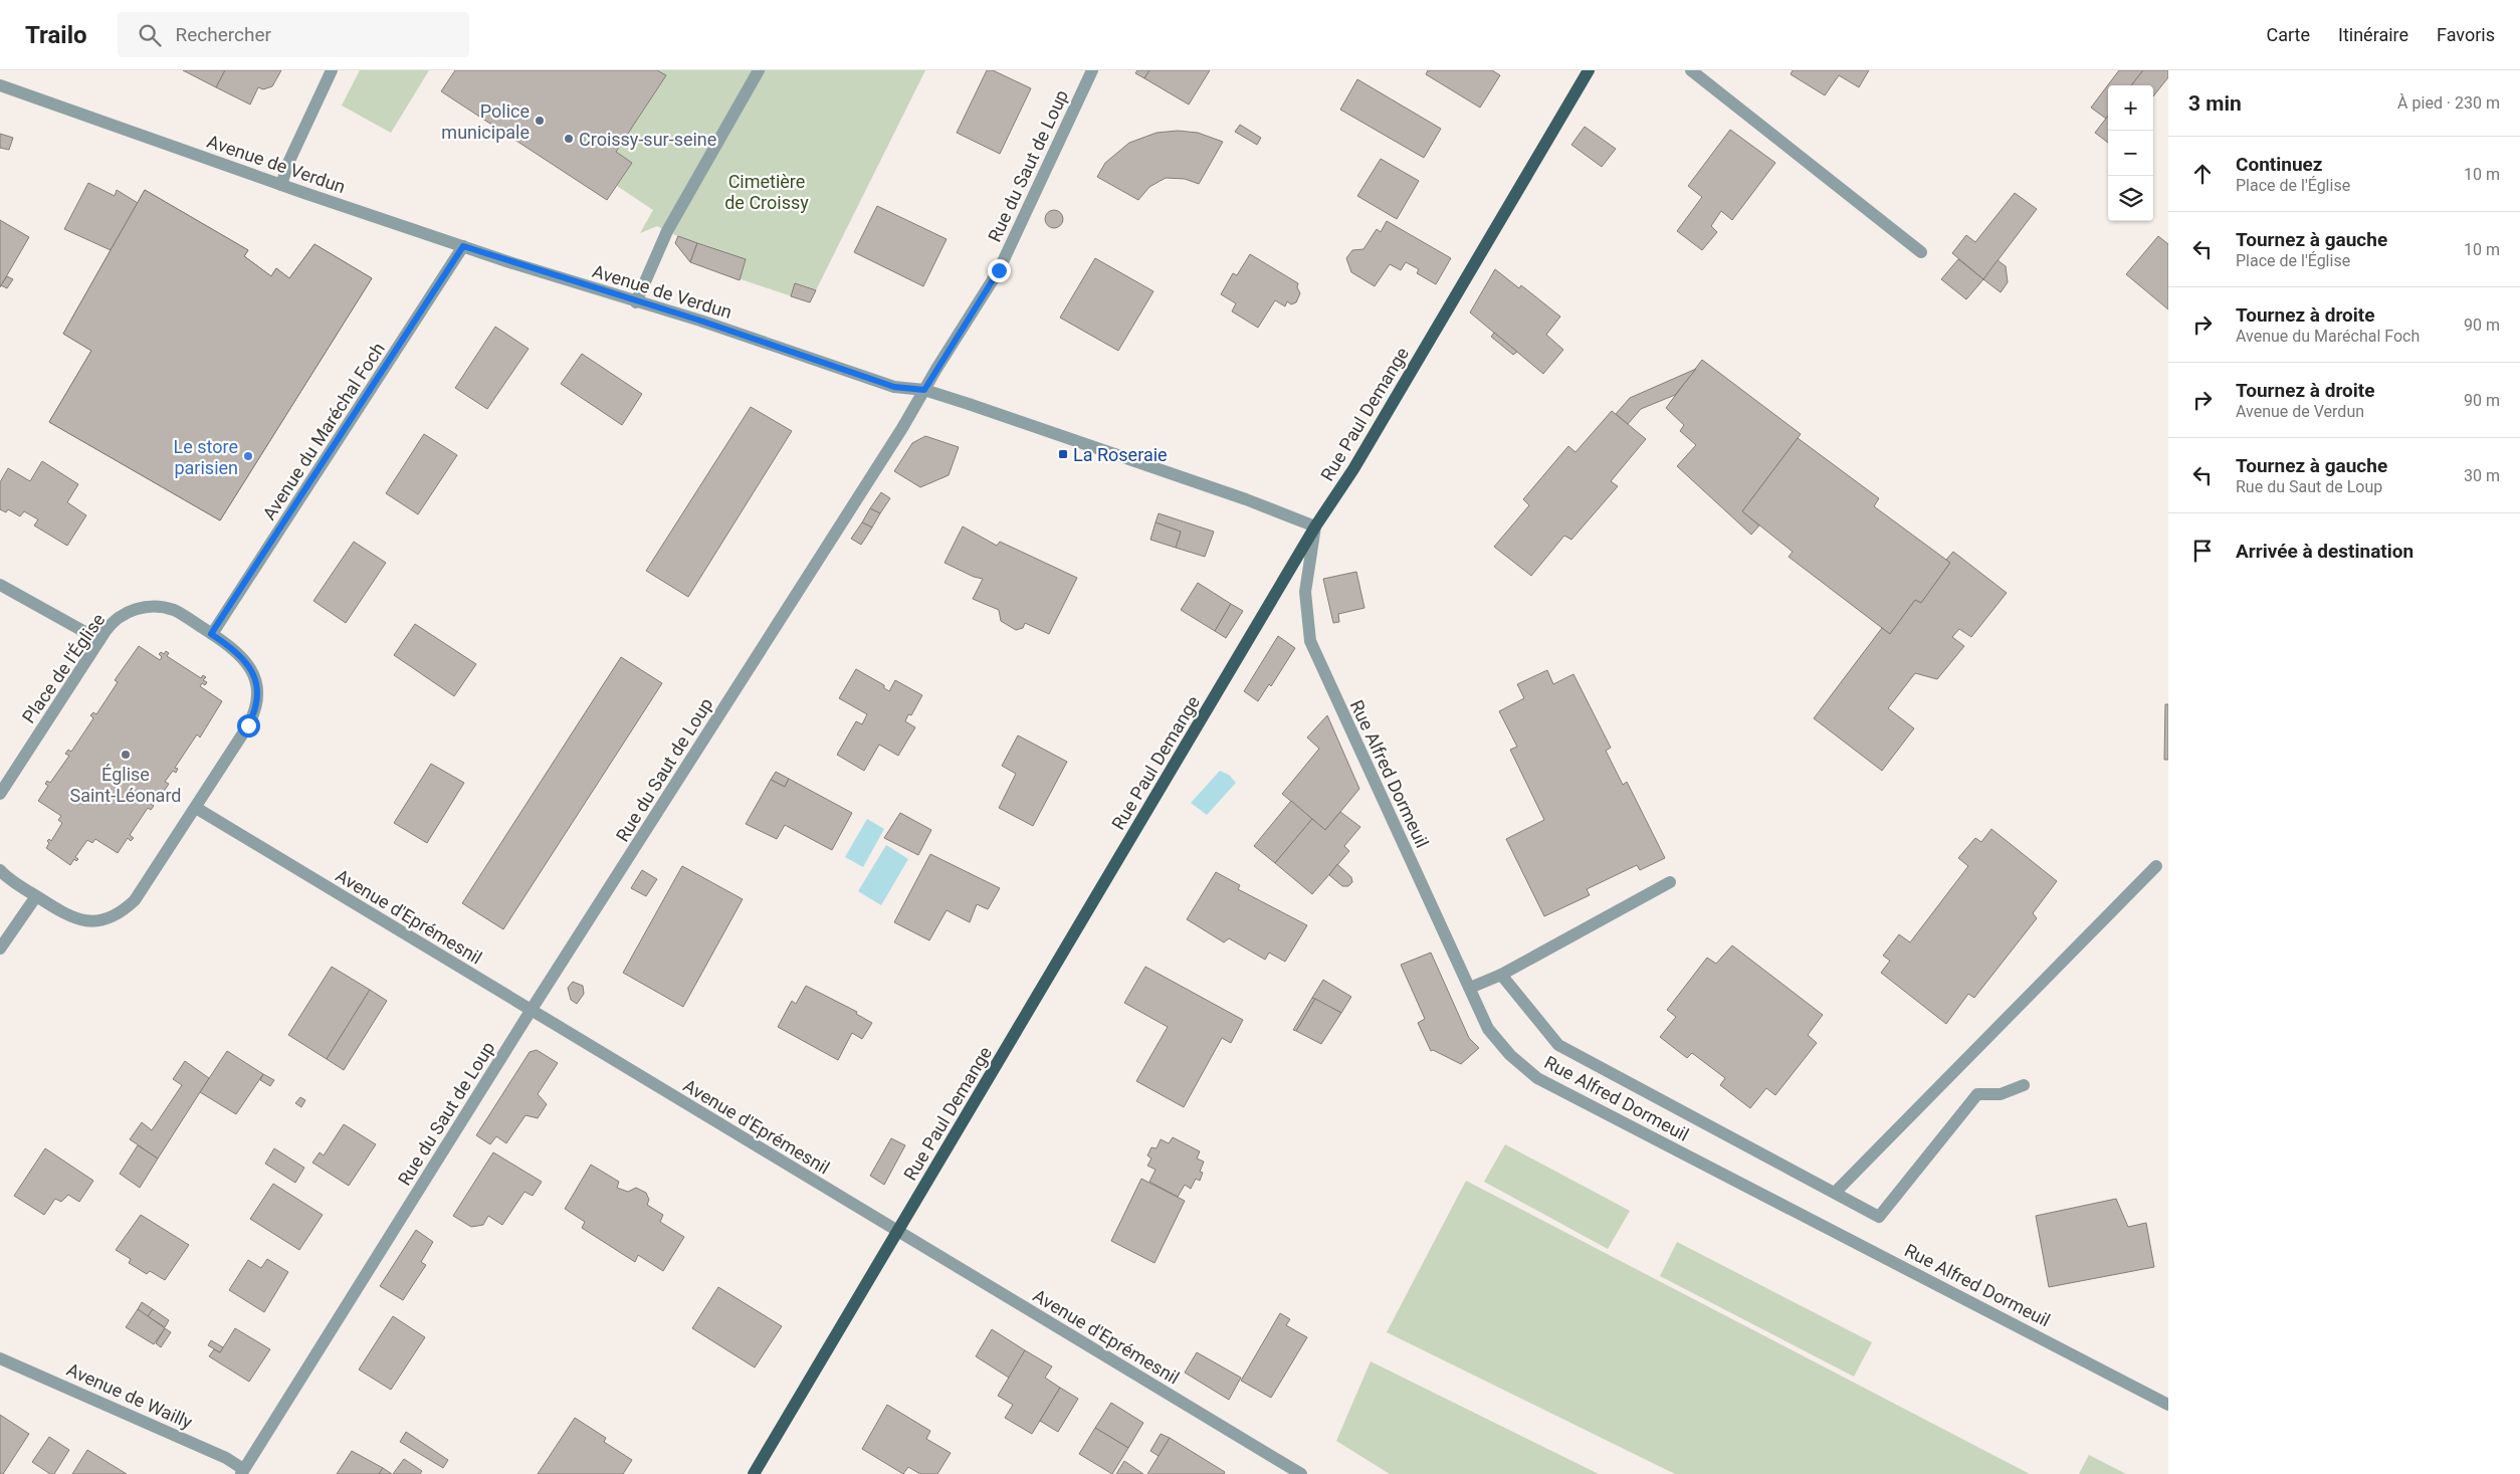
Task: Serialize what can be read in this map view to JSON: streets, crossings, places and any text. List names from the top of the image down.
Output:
{
  "streets": {
    "main road": ["Rue Paul Demange"],
    "street": [
      "Avenue de Verdun",
      "Rue du Saut de Loup",
      "Avenue du Maréchal Foch",
      "Place de l'Église",
      "Rue Alfred Dormeuil",
      "Avenue d'Eprémesnil",
      "Avenue de Wailly"
    ]
  },
  "crossings": [
    ["Avenue de Verdun", "Rue du Saut de Loup"],
    ["Avenue de Verdun", "Rue Paul Demange"],
    ["Avenue de Verdun", "Avenue du Maréchal Foch"],
    ["Avenue de Verdun", "Rue Alfred Dormeuil"],
    ["Rue du Saut de Loup", "Avenue d'Eprémesnil"],
    ["Rue du Saut de Loup", "Avenue de Wailly"],
    ["Rue Paul Demange", "Rue Alfred Dormeuil"],
    ["Rue Paul Demange", "Avenue d'Eprémesnil"],
    ["Avenue du Maréchal Foch", "Place de l'Église"],
    ["Place de l'Église", "Avenue d'Eprémesnil"]
  ],
  "parks": ["Cimetière de Croissy"],
  "places": {
    "other": [
      "Police municipale",
      "Croissy-sur-seine",
      "Le store parisien",
      "Église Saint-Léonard"
    ],
    "transit": ["La Roseraie"]
  },
  "page": {
    "header": "Trailo",
    "search": "Rechercher",
    "nav": ["Carte", "Itinéraire", "Favoris"],
    "heading": ["3 min", "À pied · 230 m"],
    "map_buttons": ["+", "−"],
    "list": [
      ["Continuez", "Place de l'Église", "10 m"],
      ["Tournez à gauche", "Place de l'Église", "10 m"],
      ["Tournez à droite", "Avenue du Maréchal Foch", "90 m"],
      ["Tournez à droite", "Avenue de Verdun", "90 m"],
      ["Tournez à gauche", "Rue du Saut de Loup", "30 m"],
      "Arrivée à destination"
    ]
  }
}
